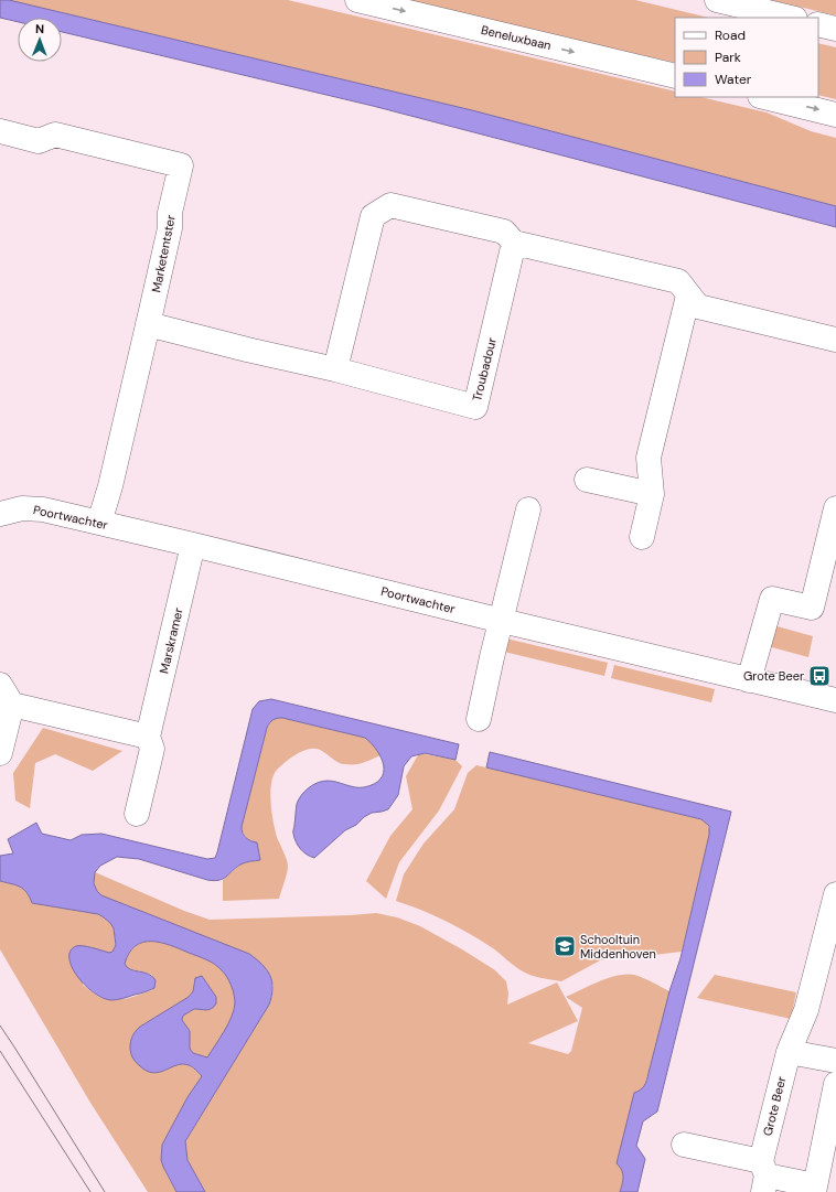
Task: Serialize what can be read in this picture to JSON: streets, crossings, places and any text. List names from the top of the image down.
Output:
{
  "streets": {
    "street": [
      "Beneluxbaan",
      "Marketentster",
      "Troubadour",
      "Poortwachter",
      "Marskramer",
      "Grote Beer"
    ]
  },
  "crossings": [
    ["Marketentster", "Troubadour"],
    ["Marketentster", "Poortwachter"],
    ["Poortwachter", "Marskramer"]
  ],
  "places": {
    "bus stop": ["Grote Beer"],
    "school or university": ["Schooltuin Middenhoven"]
  },
  "legend": ["Road", "Park", "Water"],
  "north": "top"
}
